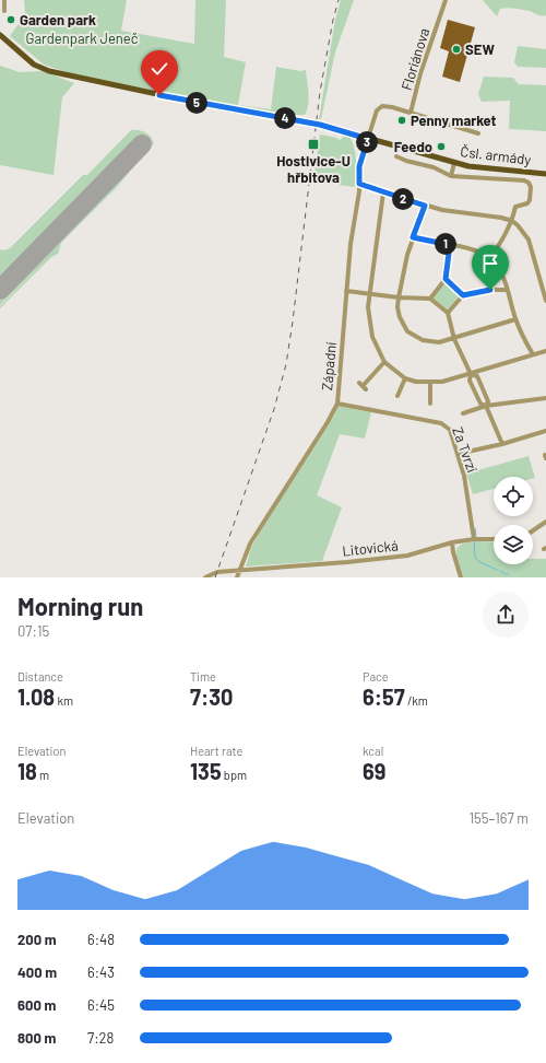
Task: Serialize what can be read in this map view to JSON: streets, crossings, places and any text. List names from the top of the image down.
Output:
{
  "streets": {
    "main road": ["Čsl. armády"],
    "street": [
      "Floriánova",
      "Západní",
      "Za Tvrzí",
      "Litovická"
    ]
  },
  "crossings": [
    ["Floriánova", "Čsl. armády"],
    ["Floriánova", "Západní"],
    ["Čsl. armády", "Západní"],
    ["Západní", "Za Tvrzí"],
    ["Západní", "Litovická"],
    ["Za Tvrzí", "Litovická"]
  ],
  "parks": ["Gardenpark Jeneč"],
  "places": {
    "other": [
      "Garden park",
      "SEW",
      "Penny market",
      "Feedo"
    ],
    "transit": ["Hostivice-U hřbitova"]
  },
  "page": {
    "pins": [
      "5",
      "4",
      "3",
      "2",
      "1"
    ],
    "heading": ["Morning run", "07:15"],
    "stats": [
      ["Distance", "1.08 km"],
      ["Time", "7:30"],
      ["Pace", "6:57 /km"],
      ["Elevation", "18 m"],
      ["Heart rate", "135 bpm"],
      ["kcal", "69"]
    ],
    "chart": ["Elevation", "155–167 m"],
    "list": [
      {
        "name": "200 m",
        "note": "6:48"
      },
      {
        "name": "400 m",
        "note": "6:43"
      },
      {
        "name": "600 m",
        "note": "6:45"
      },
      {
        "name": "800 m",
        "note": "7:28"
      }
    ]
  }
}
